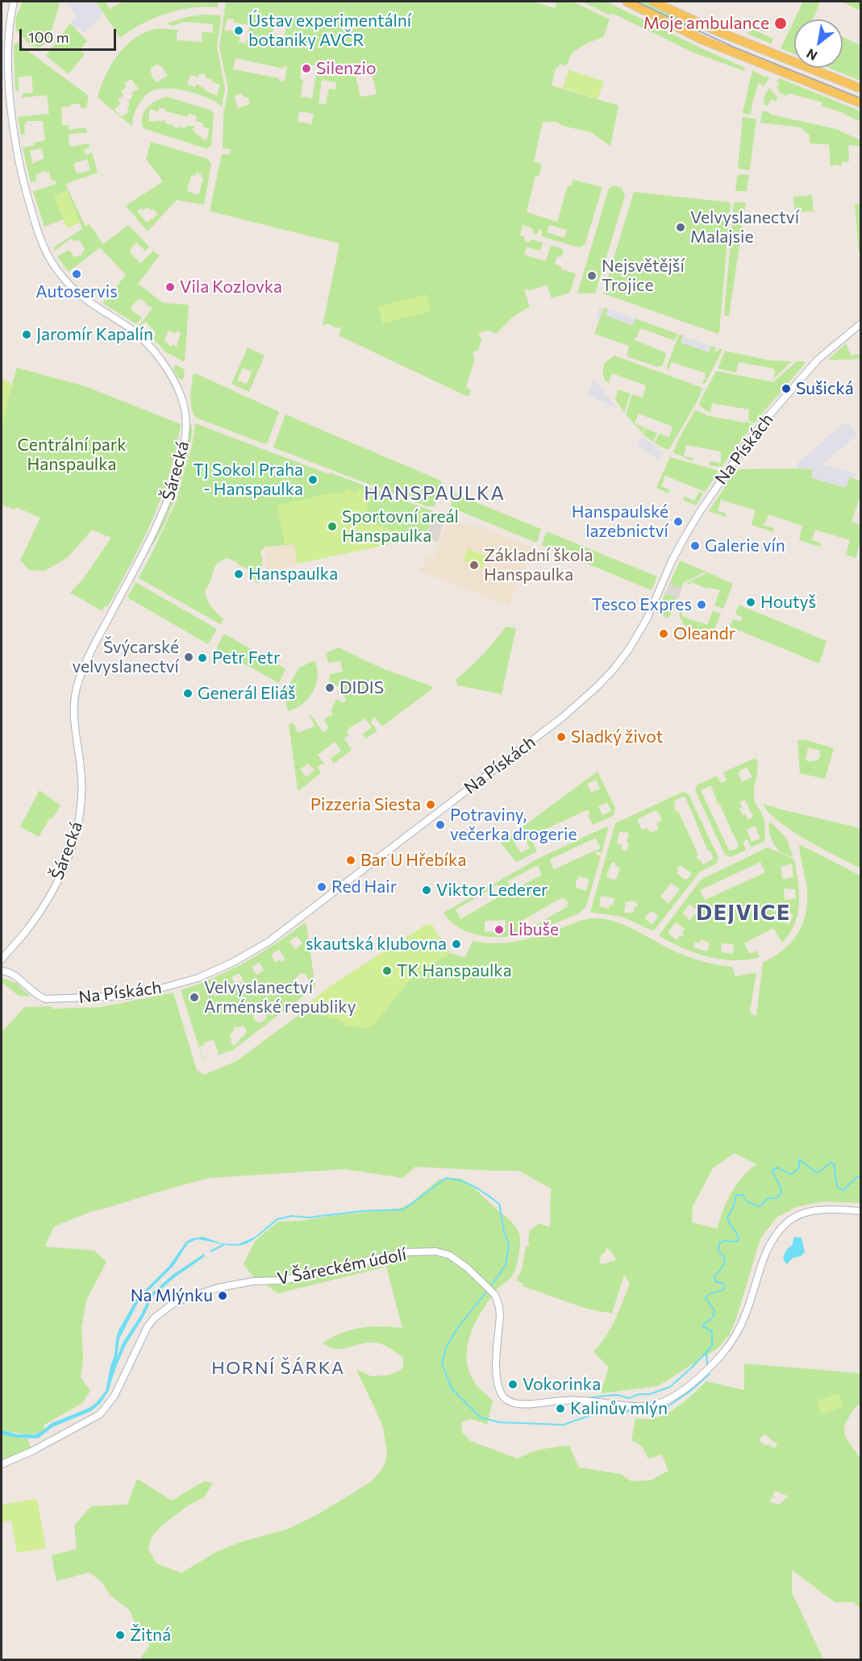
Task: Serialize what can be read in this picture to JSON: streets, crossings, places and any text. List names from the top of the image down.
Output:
{
  "streets": {
    "street": ["Na Pískách", "Šárecká", "V Šáreckém údolí"]
  },
  "districts": ["HANSPAULKA", "DEJVICE", "HORNÍ ŠÁRKA"],
  "parks": ["Centrální park Hanspaulka"],
  "places": [
    "Moje ambulance",
    "Ústav experimentální botaniky AVČR",
    "Silenzio",
    "Velvyslanectví Malajsie",
    "Autoservis",
    "Nejsvětější Trojice",
    "Vila Kozlovka",
    "Jaromír Kapalín",
    "Sušická",
    "TJ Sokol Praha - Hanspaulka",
    "Hanspaulské lazebnictví",
    "Sportovní areál Hanspaulka",
    "Galerie vín",
    "Základní škola Hanspaulka",
    "Hanspaulka",
    "Houtyš",
    "Tesco Expres",
    "Oleandr",
    "Švýcarské velvyslanectví",
    "Petr Fetr",
    "DIDIS",
    "Generál Eliáš",
    "Sladký život",
    "Pizzeria Siesta",
    "Potraviny, večerka drogerie",
    "Bar U Hřebíka",
    "Red Hair",
    "Viktor Lederer",
    "Libuše",
    "skautská klubovna",
    "TK Hanspaulka",
    "Velvyslanectví Arménské republiky",
    "Na Mlýnku",
    "Vokorinka",
    "Kalinův mlýn",
    "Žitná"
  ],
  "scale_bar": "100 m",
  "north": "bottom left"
}
